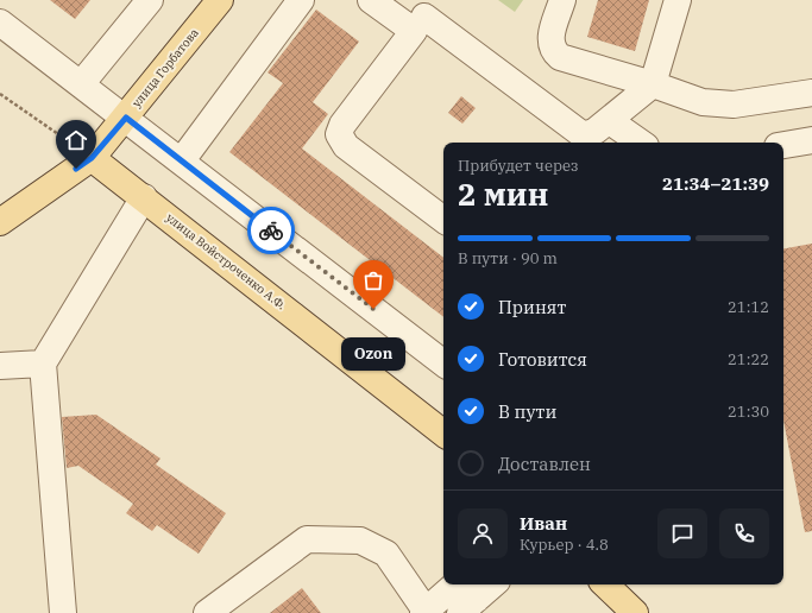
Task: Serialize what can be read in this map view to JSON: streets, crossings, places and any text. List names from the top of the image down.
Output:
{
  "streets": {
    "main road": ["улица Горбатова", "улица Войстроченко А.Ф."]
  },
  "crossings": [
    ["улица Горбатова", "улица Войстроченко А.Ф."]
  ],
  "places": ["Ozon"],
  "page": {
    "heading": ["2 мин", "Прибудет через", "21:34–21:39"],
    "panel": ["Иван", "Курьер · 4.8"],
    "bar": "В пути · 90 m",
    "list": [
      ["Принят", "21:12"],
      ["Готовится", "21:22"],
      ["В пути", "21:30"],
      "Доставлен"
    ],
    "bubble": "Ozon"
  }
}
